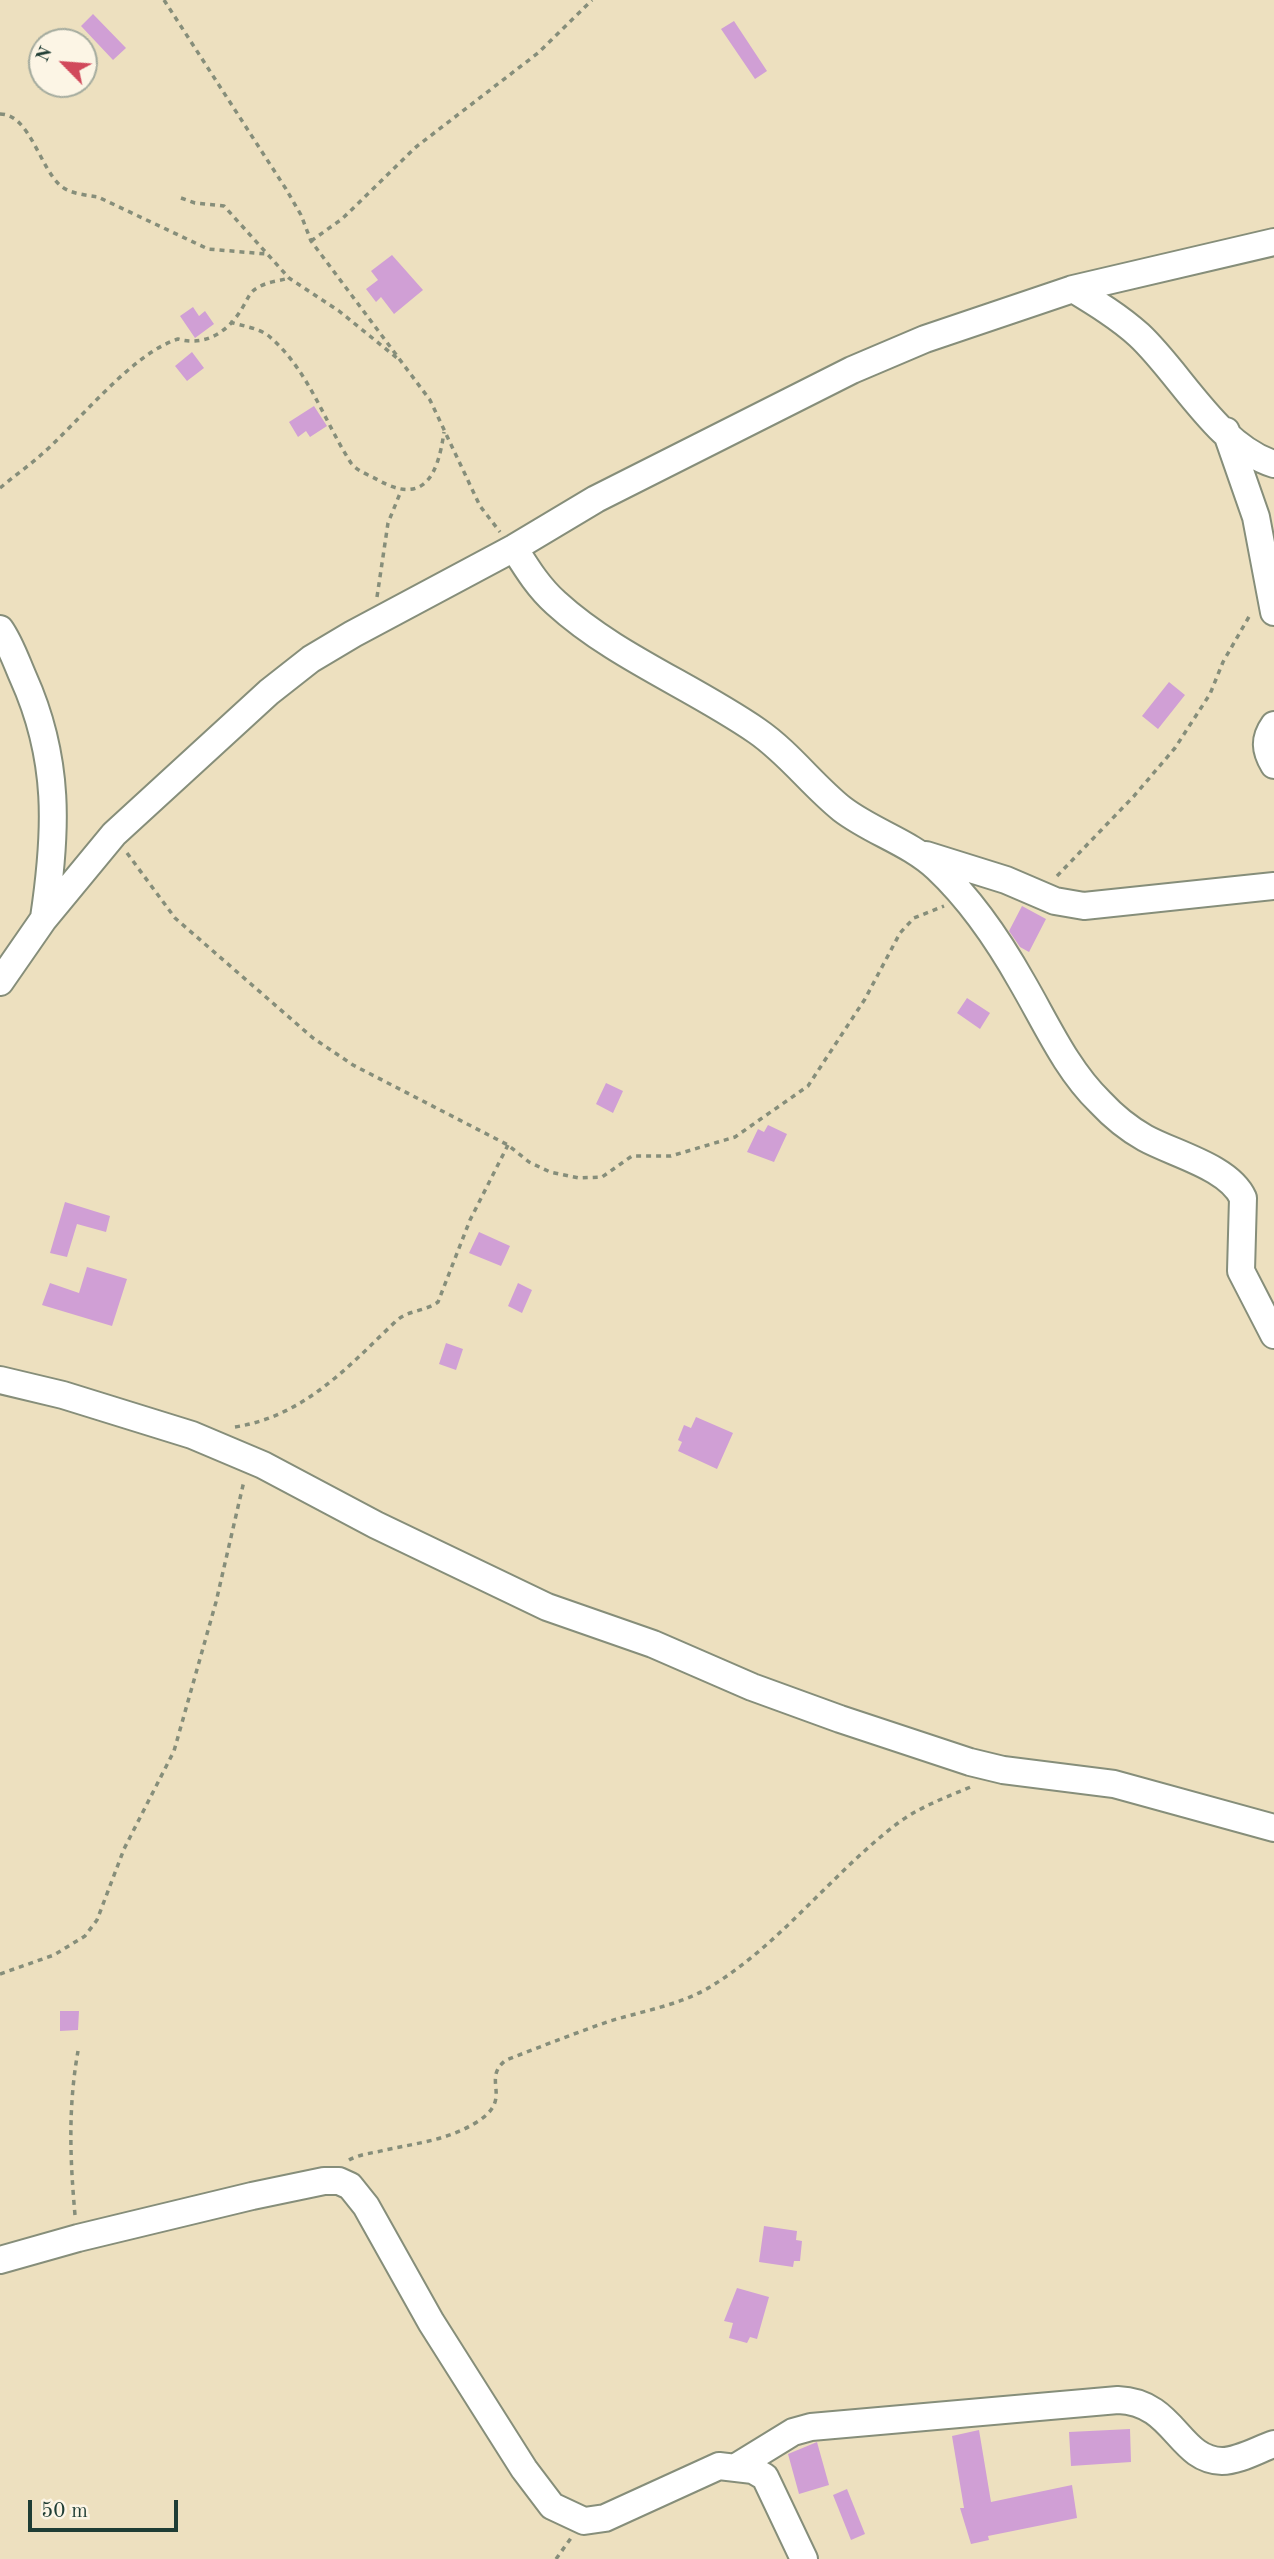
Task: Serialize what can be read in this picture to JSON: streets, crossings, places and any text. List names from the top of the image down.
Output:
{
  "scale_bar": "50 m",
  "north": "top left"
}
